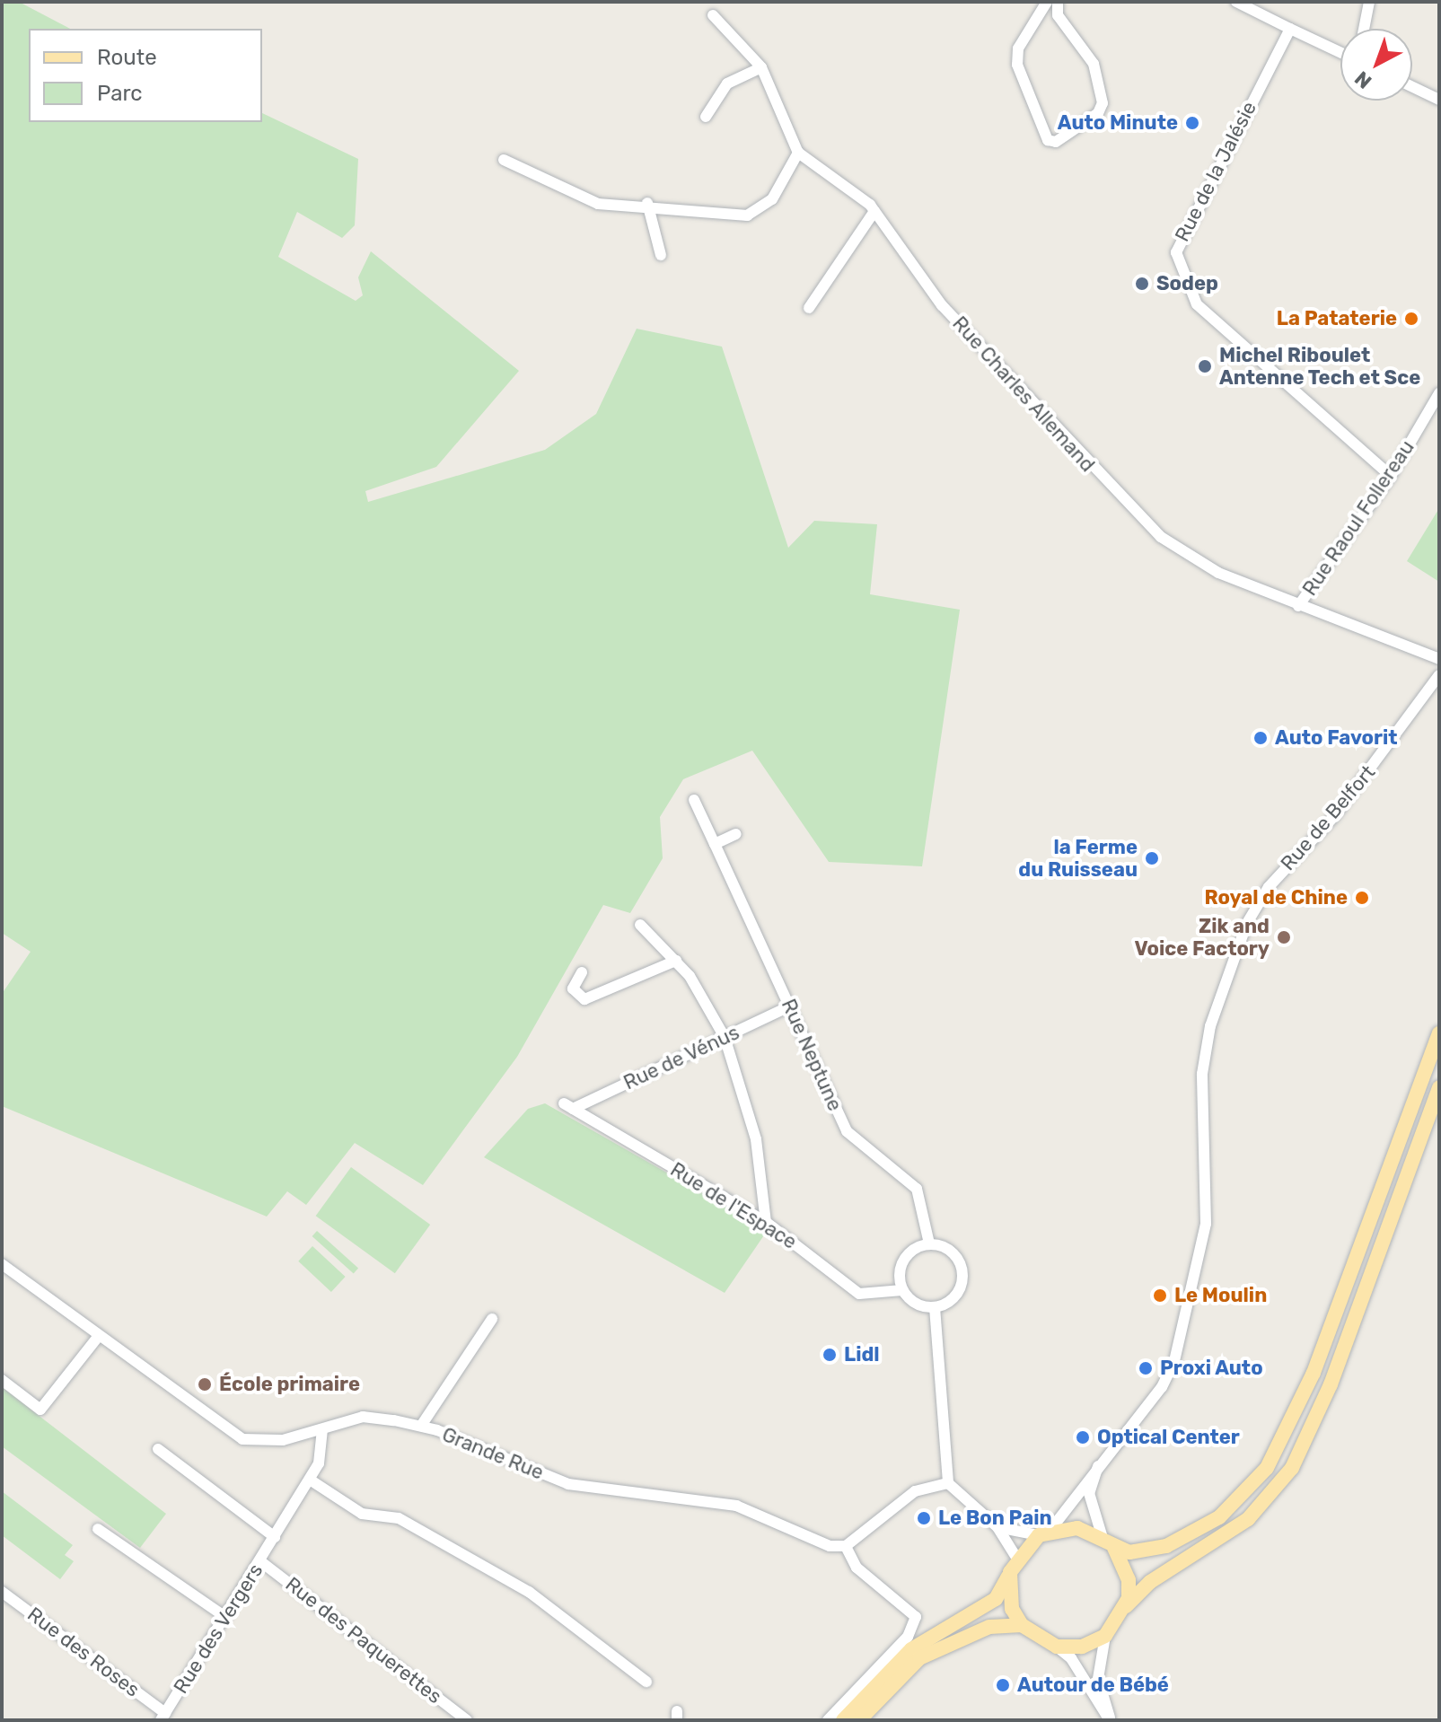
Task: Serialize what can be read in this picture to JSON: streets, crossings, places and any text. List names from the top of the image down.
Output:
{
  "streets": {
    "street": [
      "Rue de la Jalésie",
      "Rue Charles Allemand",
      "Rue Raoul Follereau",
      "Rue de Belfort",
      "Rue Neptune",
      "Rue de Vénus",
      "Rue de l'Espace",
      "Grande Rue",
      "Rue des Vergers",
      "Rue des Paquerettes",
      "Rue des Roses"
    ]
  },
  "crossings": [
    ["Rue de la Jalésie", "Rue Raoul Follereau"],
    ["Rue Charles Allemand", "Rue Raoul Follereau"],
    ["Rue Neptune", "Rue de Vénus"],
    ["Rue Neptune", "Rue de l'Espace"],
    ["Rue de Vénus", "Rue de l'Espace"],
    ["Grande Rue", "Rue des Vergers"],
    ["Rue des Vergers", "Rue des Paquerettes"],
    ["Rue des Vergers", "Rue des Roses"]
  ],
  "places": [
    "Auto Minute",
    "Sodep",
    "La Pataterie",
    "Michel Riboulet Antenne Tech et Sce",
    "Auto Favorit",
    "la Ferme du Ruisseau",
    "Royal de Chine",
    "Zik and Voice Factory",
    "Le Moulin",
    "Lidl",
    "Proxi Auto",
    "École primaire",
    "Optical Center",
    "Le Bon Pain",
    "Autour de Bébé"
  ],
  "legend": ["Route", "Parc"],
  "north": "bottom left"
}
